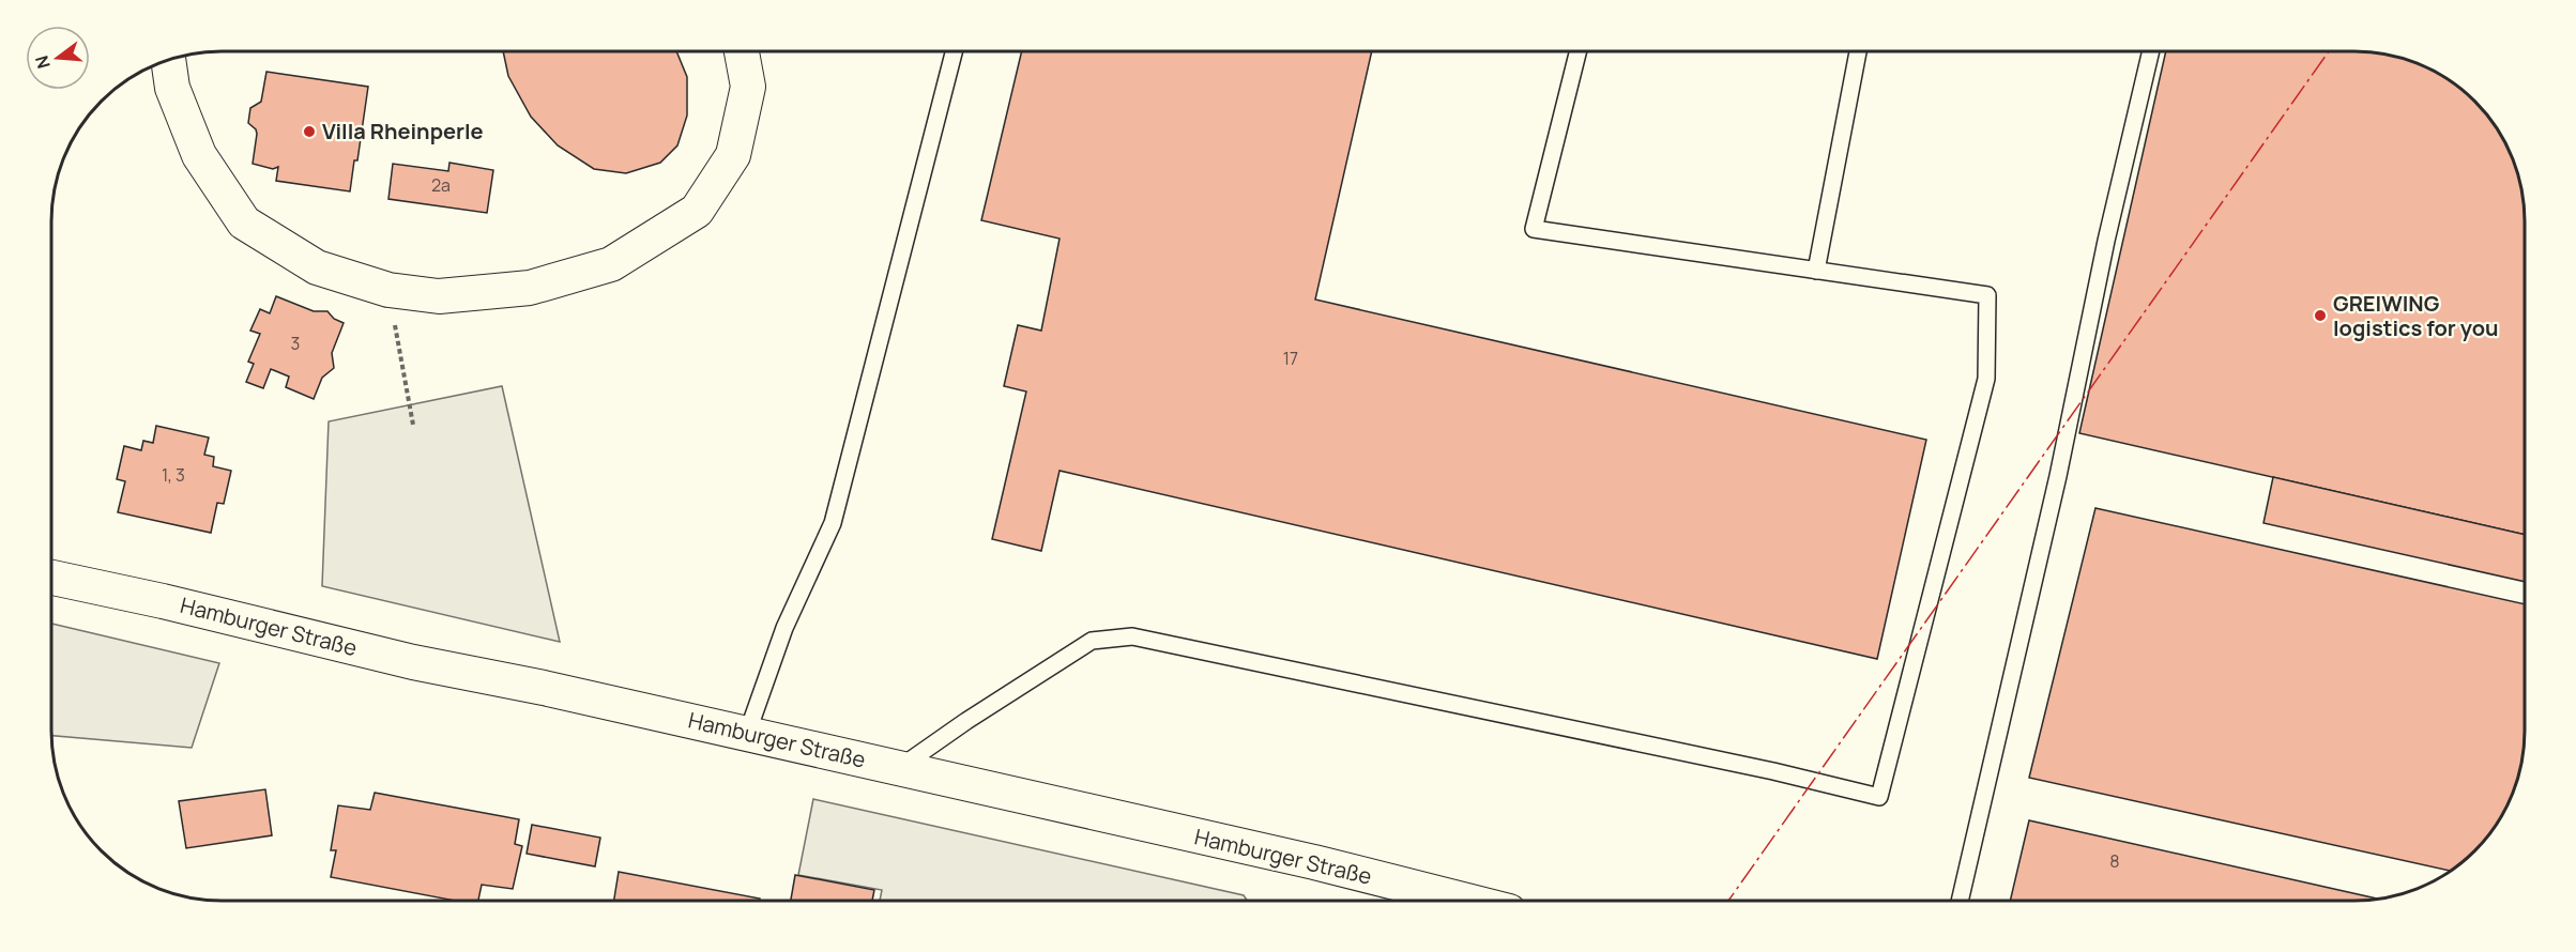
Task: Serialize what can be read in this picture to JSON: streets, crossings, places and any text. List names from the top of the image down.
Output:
{
  "streets": {
    "street": ["Hamburger Straße"]
  },
  "places": ["Villa Rheinperle", "GREIWING logistics for you"],
  "house_numbers": [
    "2a",
    "3",
    "17",
    "1, 3",
    "8"
  ],
  "north": "left"
}
